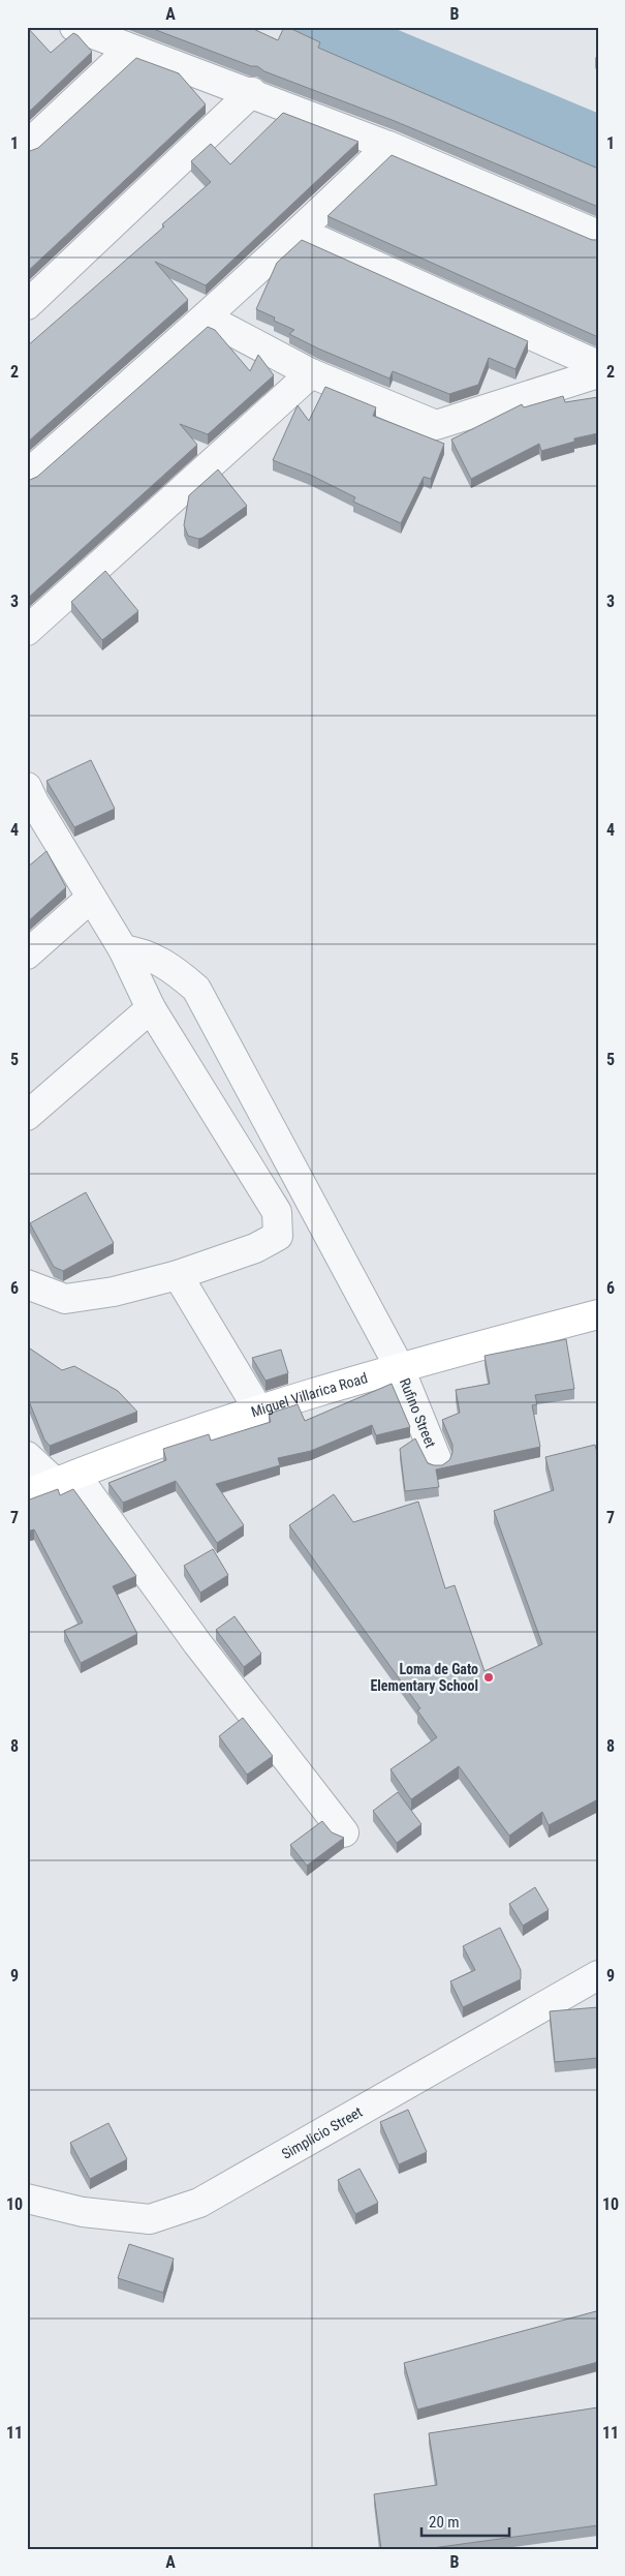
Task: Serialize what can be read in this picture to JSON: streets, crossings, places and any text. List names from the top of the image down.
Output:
{
  "streets": {
    "main road": ["Miguel Villarica Road"],
    "street": ["Rufino Street", "Simplicio Street"]
  },
  "crossings": [
    ["Miguel Villarica Road", "Rufino Street"]
  ],
  "places": ["Loma de Gato Elementary School"],
  "scale_bar": "20 m",
  "grid": {
    "columns": ["A", "B"],
    "rows": [
      "1",
      "2",
      "3",
      "4",
      "5",
      "6",
      "7",
      "8",
      "9",
      "10",
      "11"
    ]
  }
}
